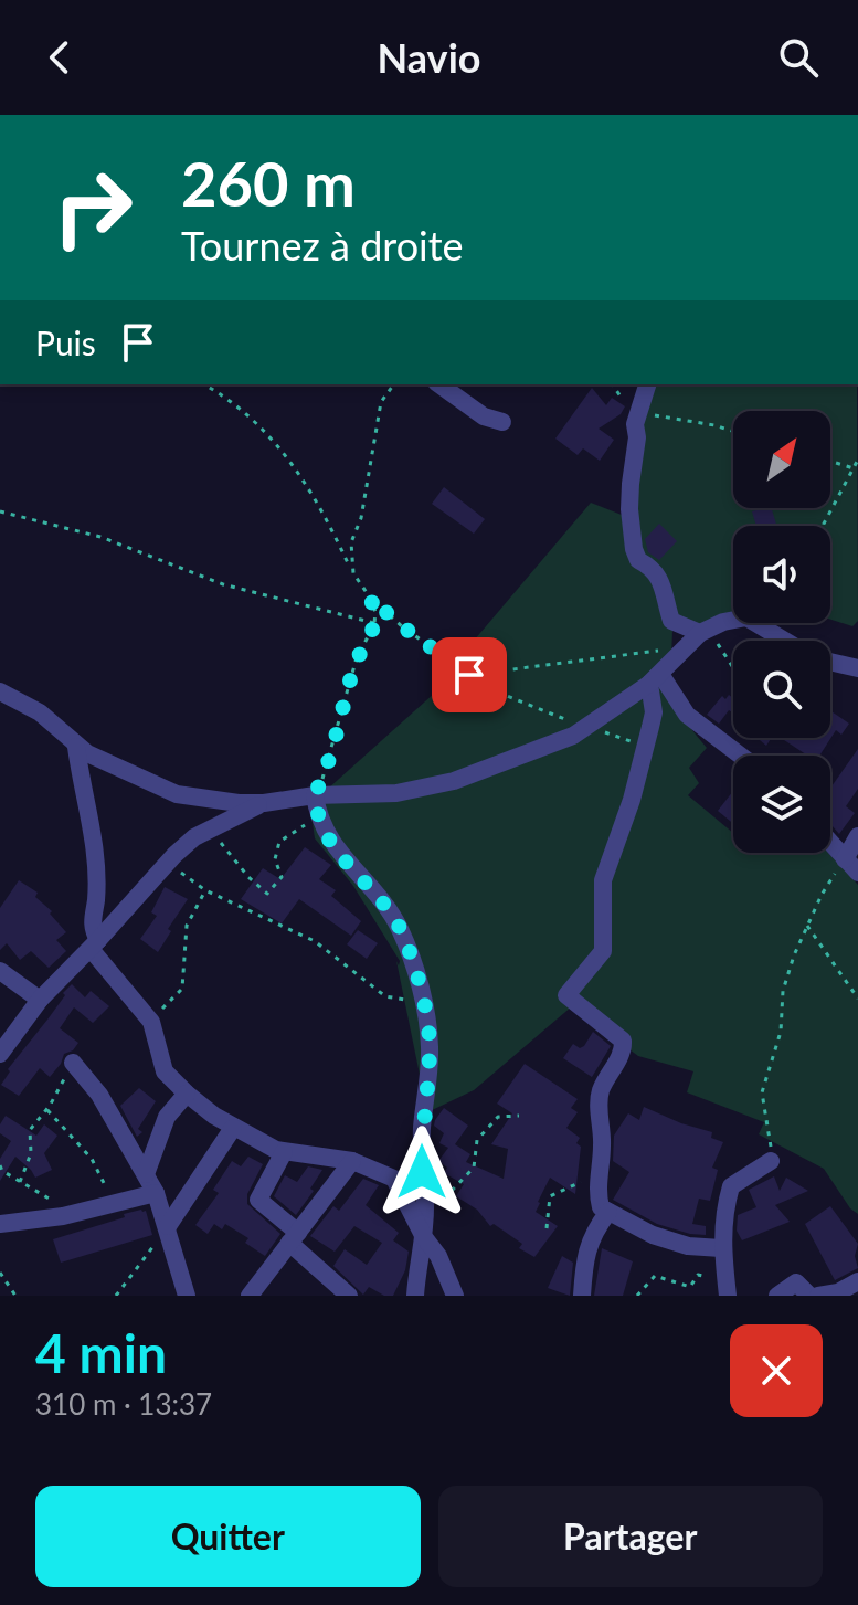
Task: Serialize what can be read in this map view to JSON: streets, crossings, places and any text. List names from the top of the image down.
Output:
{
  "north": "top right",
  "page": {
    "header": "Navio",
    "turn": ["260 m", "Tournez à droite"],
    "then": "Puis",
    "heading": ["4 min", "310 m · 13:37"],
    "buttons": ["Quitter", "Partager"]
  }
}
